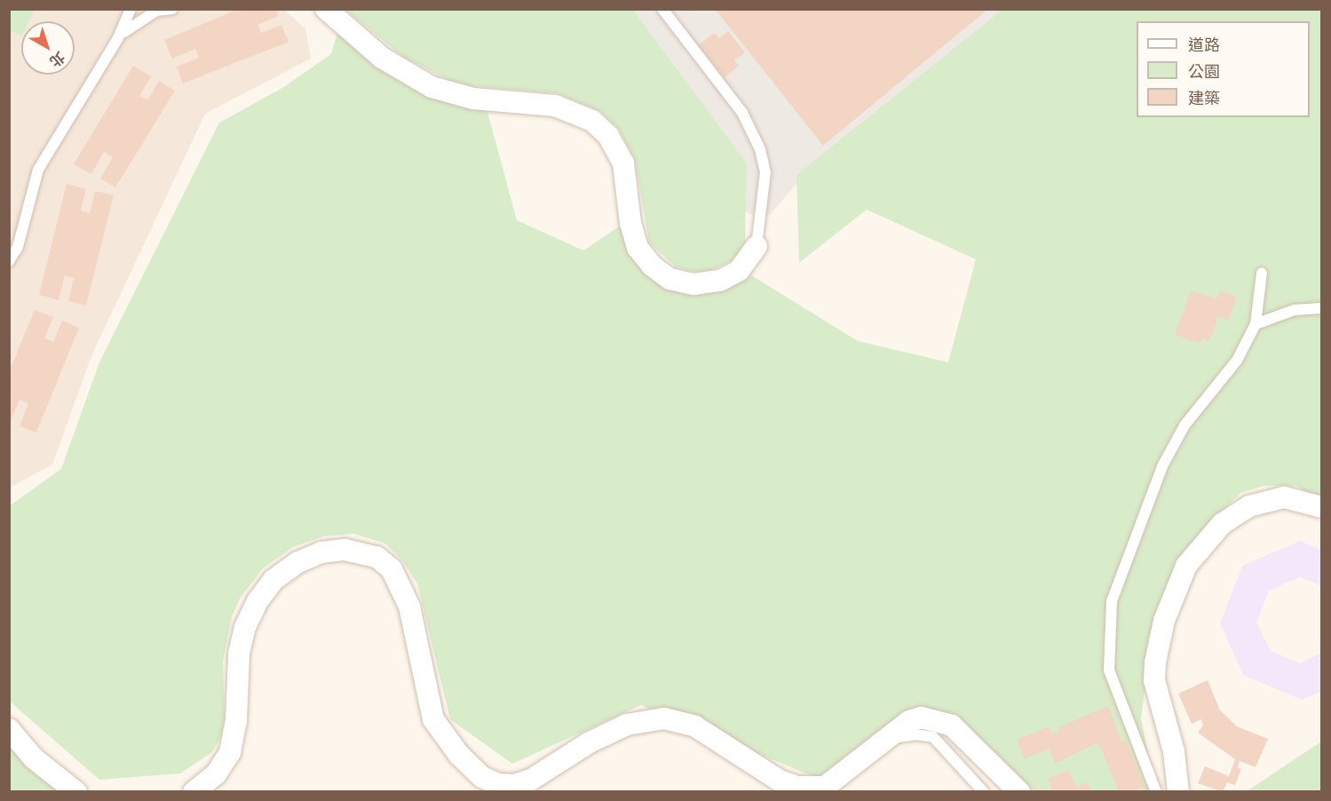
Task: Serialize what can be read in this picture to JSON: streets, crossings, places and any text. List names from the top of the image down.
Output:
{
  "legend": ["道路", "公園", "建築"],
  "north": "bottom right"
}
